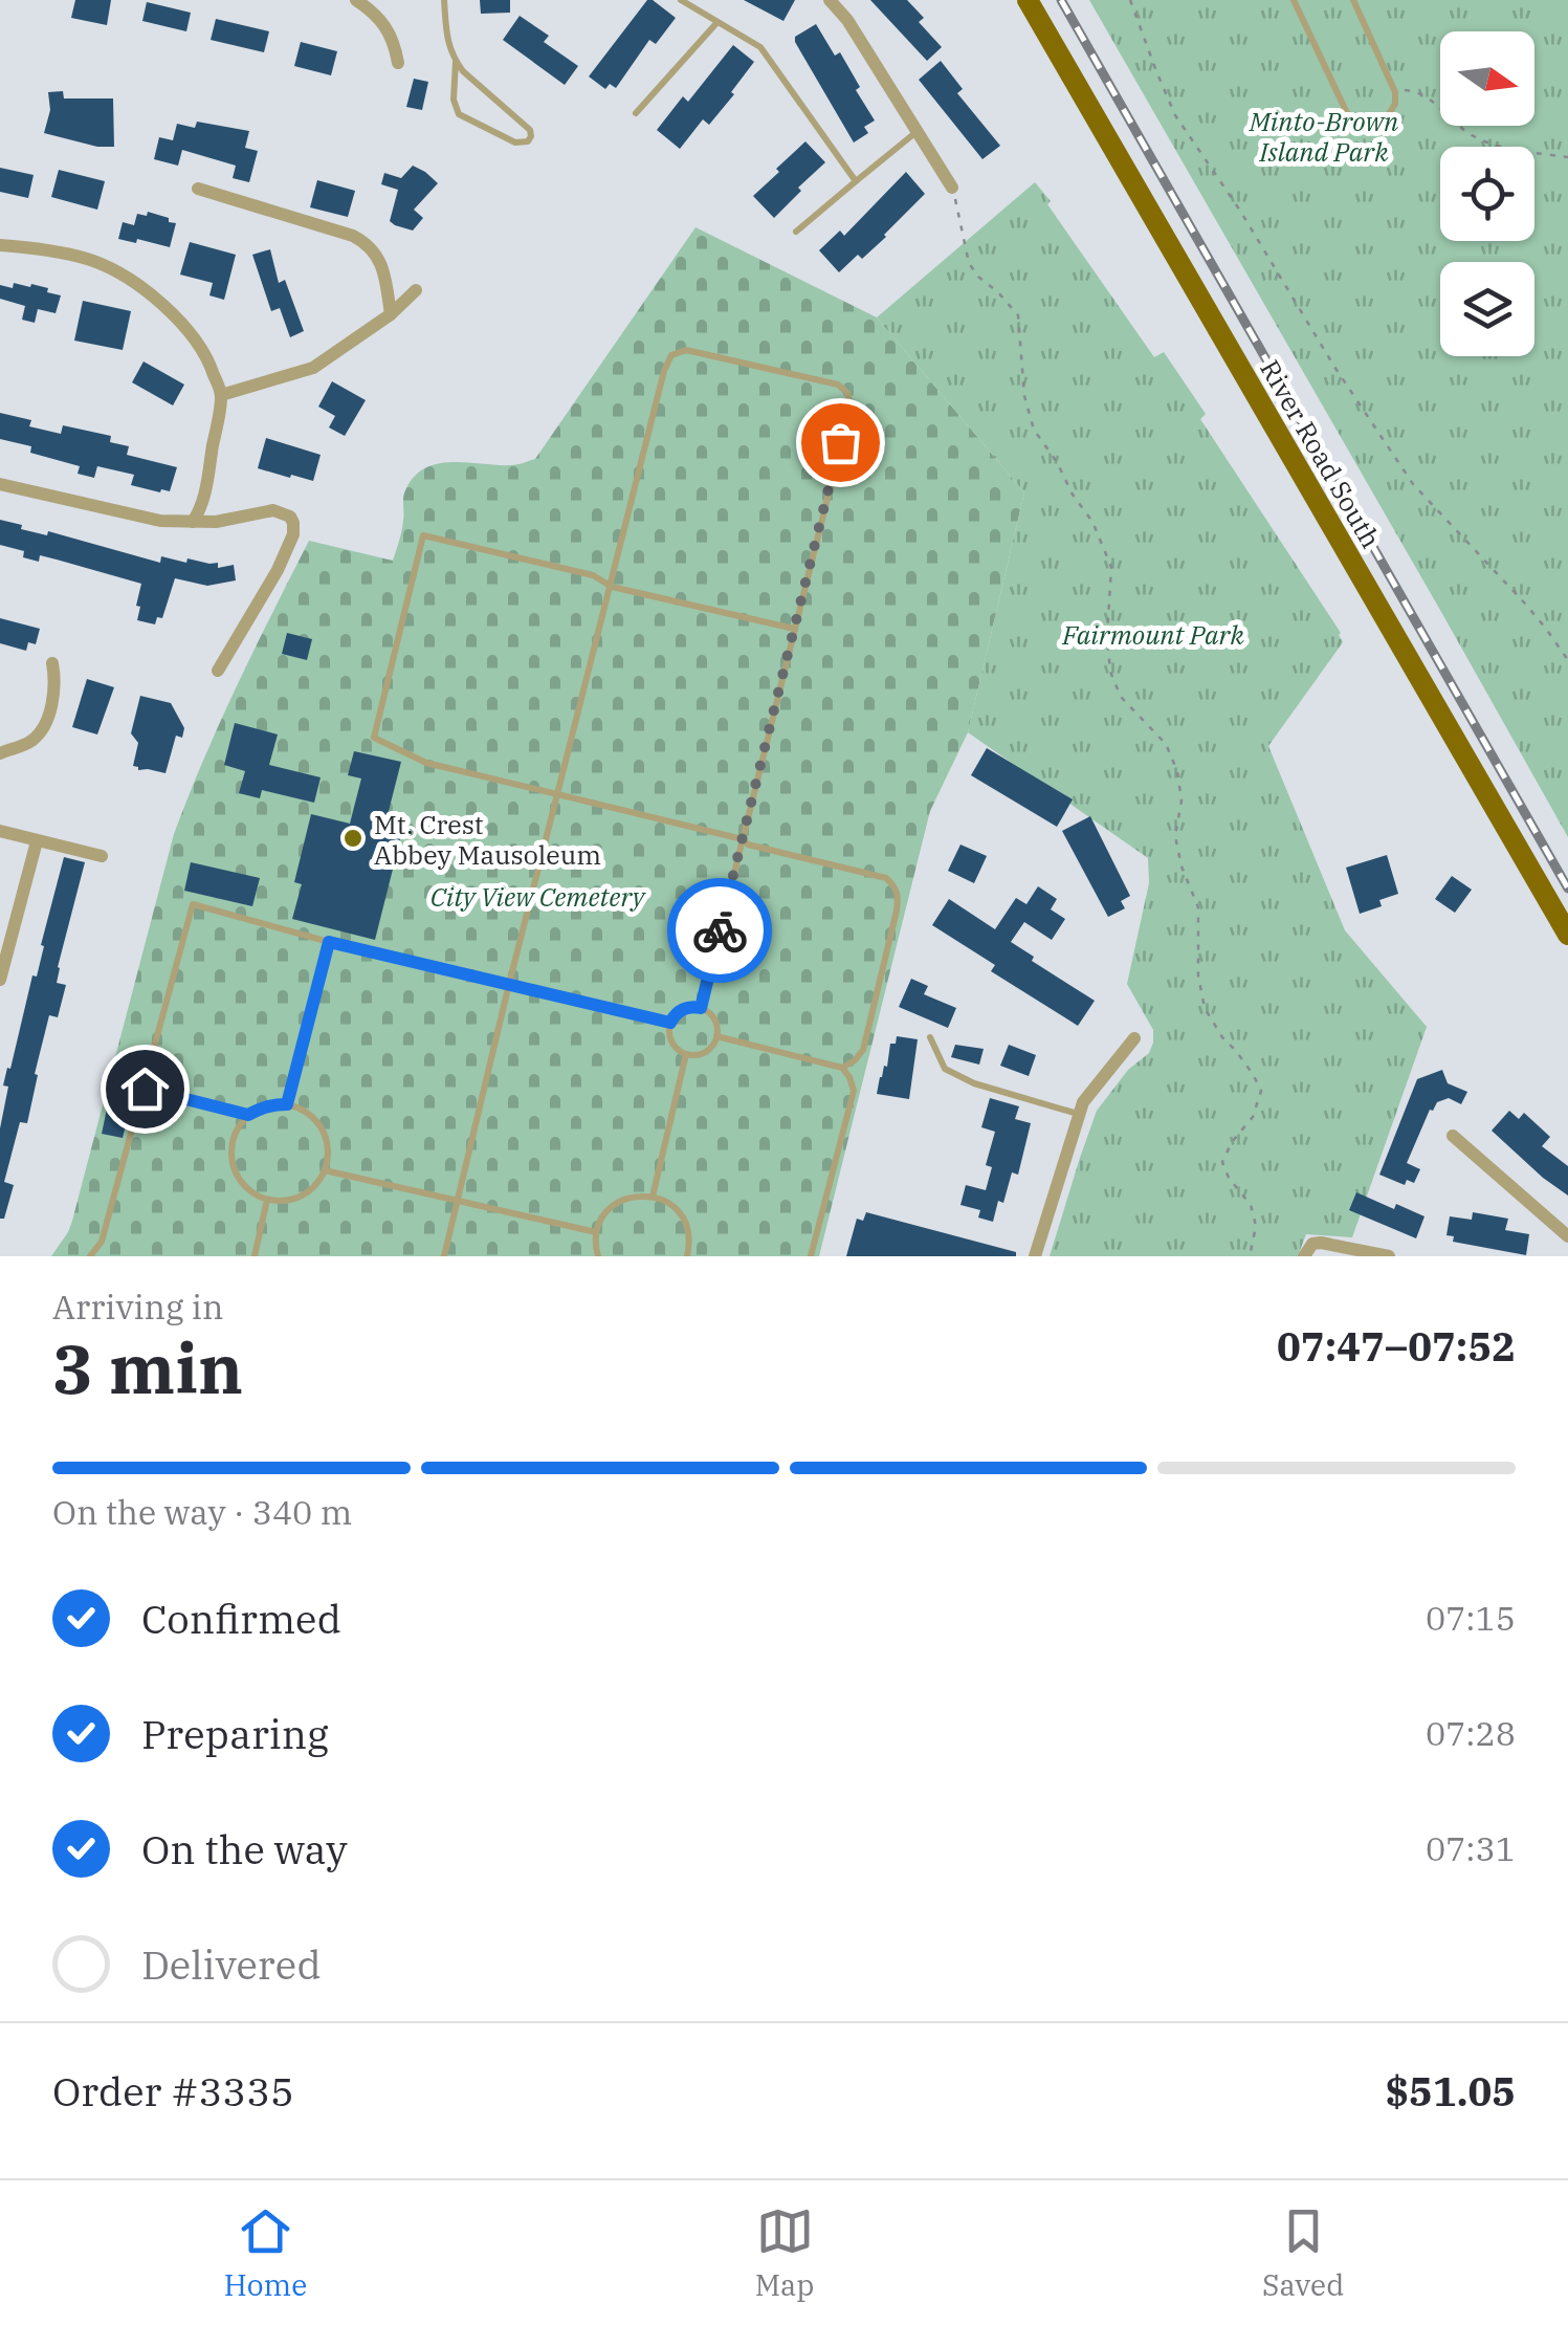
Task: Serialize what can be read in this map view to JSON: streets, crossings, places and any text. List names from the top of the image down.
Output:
{
  "streets": {
    "main road": ["River Road South"]
  },
  "parks": ["Minto-Brown Island Park", "Fairmount Park", "City View Cemetery"],
  "places": ["Mt. Crest Abbey Mausoleum"],
  "north": "right",
  "page": {
    "heading": ["3 min", "Arriving in", "07:47–07:52"],
    "panel": ["Order #3335", "$51.05"],
    "bar": "On the way · 340 m",
    "list": [
      ["Confirmed", "07:15"],
      ["Preparing", "07:28"],
      ["On the way", "07:31"],
      "Delivered"
    ],
    "tabs": ["Home", "Map", "Saved"]
  }
}
